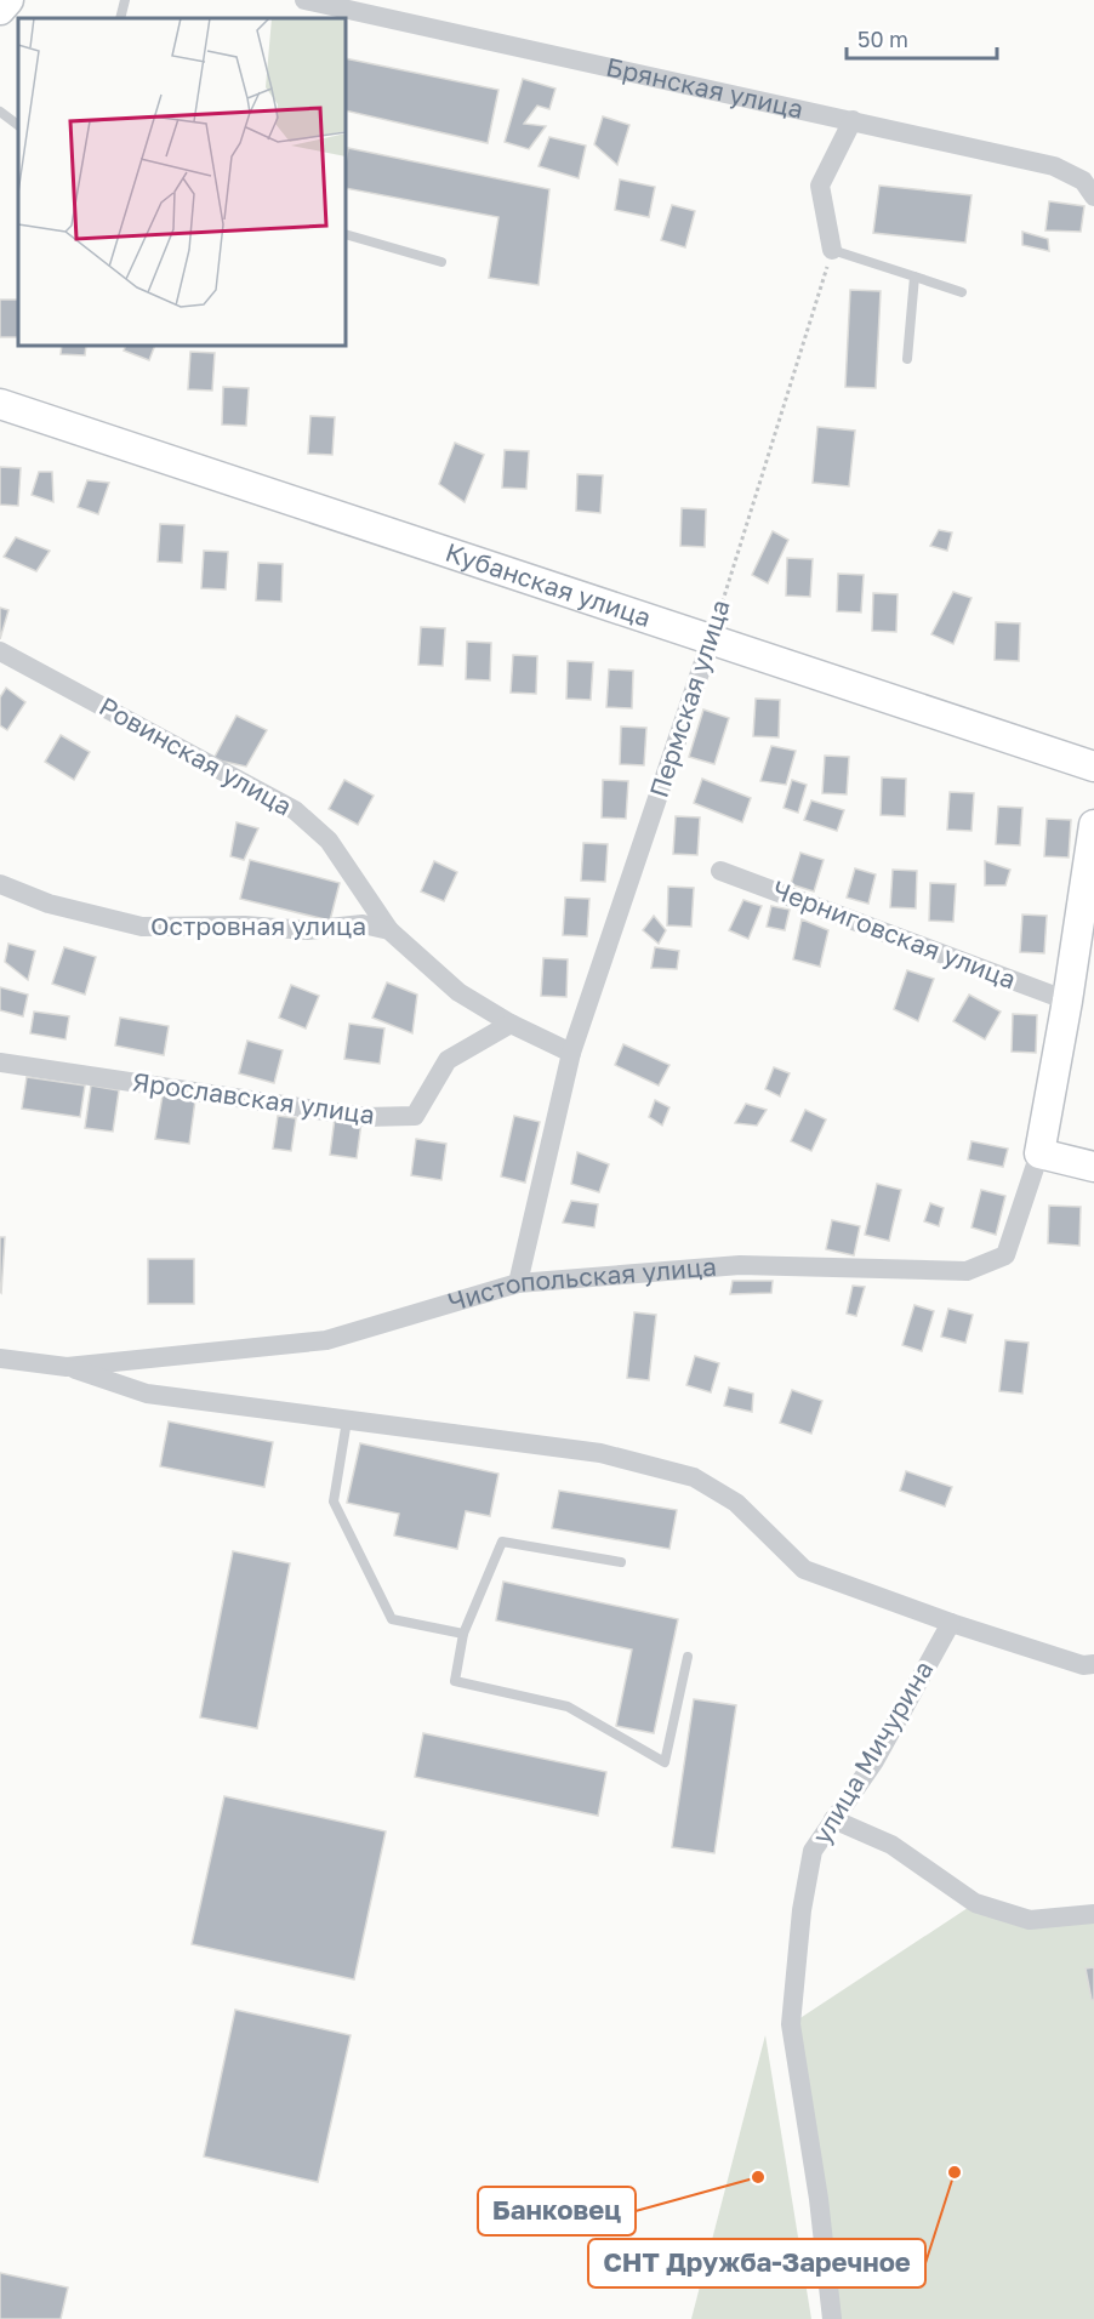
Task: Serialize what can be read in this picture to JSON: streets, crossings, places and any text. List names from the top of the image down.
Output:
{
  "streets": {
    "street": [
      "Брянская улица",
      "Кубанская улица",
      "Пермская улица",
      "Ровинская улица",
      "Островная улица",
      "Черниговская улица",
      "Ярославская улица",
      "Чистопольская улица",
      "улица Мичурина"
    ]
  },
  "crossings": [
    ["Кубанская улица", "Пермская улица"],
    ["Пермская улица", "Островная улица"],
    ["Пермская улица", "Чистопольская улица"],
    ["Ровинская улица", "Островная улица"],
    ["Островная улица", "Ярославская улица"]
  ],
  "places": ["СНТ Дружба-Заречное", "Банковец"],
  "scale_bar": "50 m"
}
